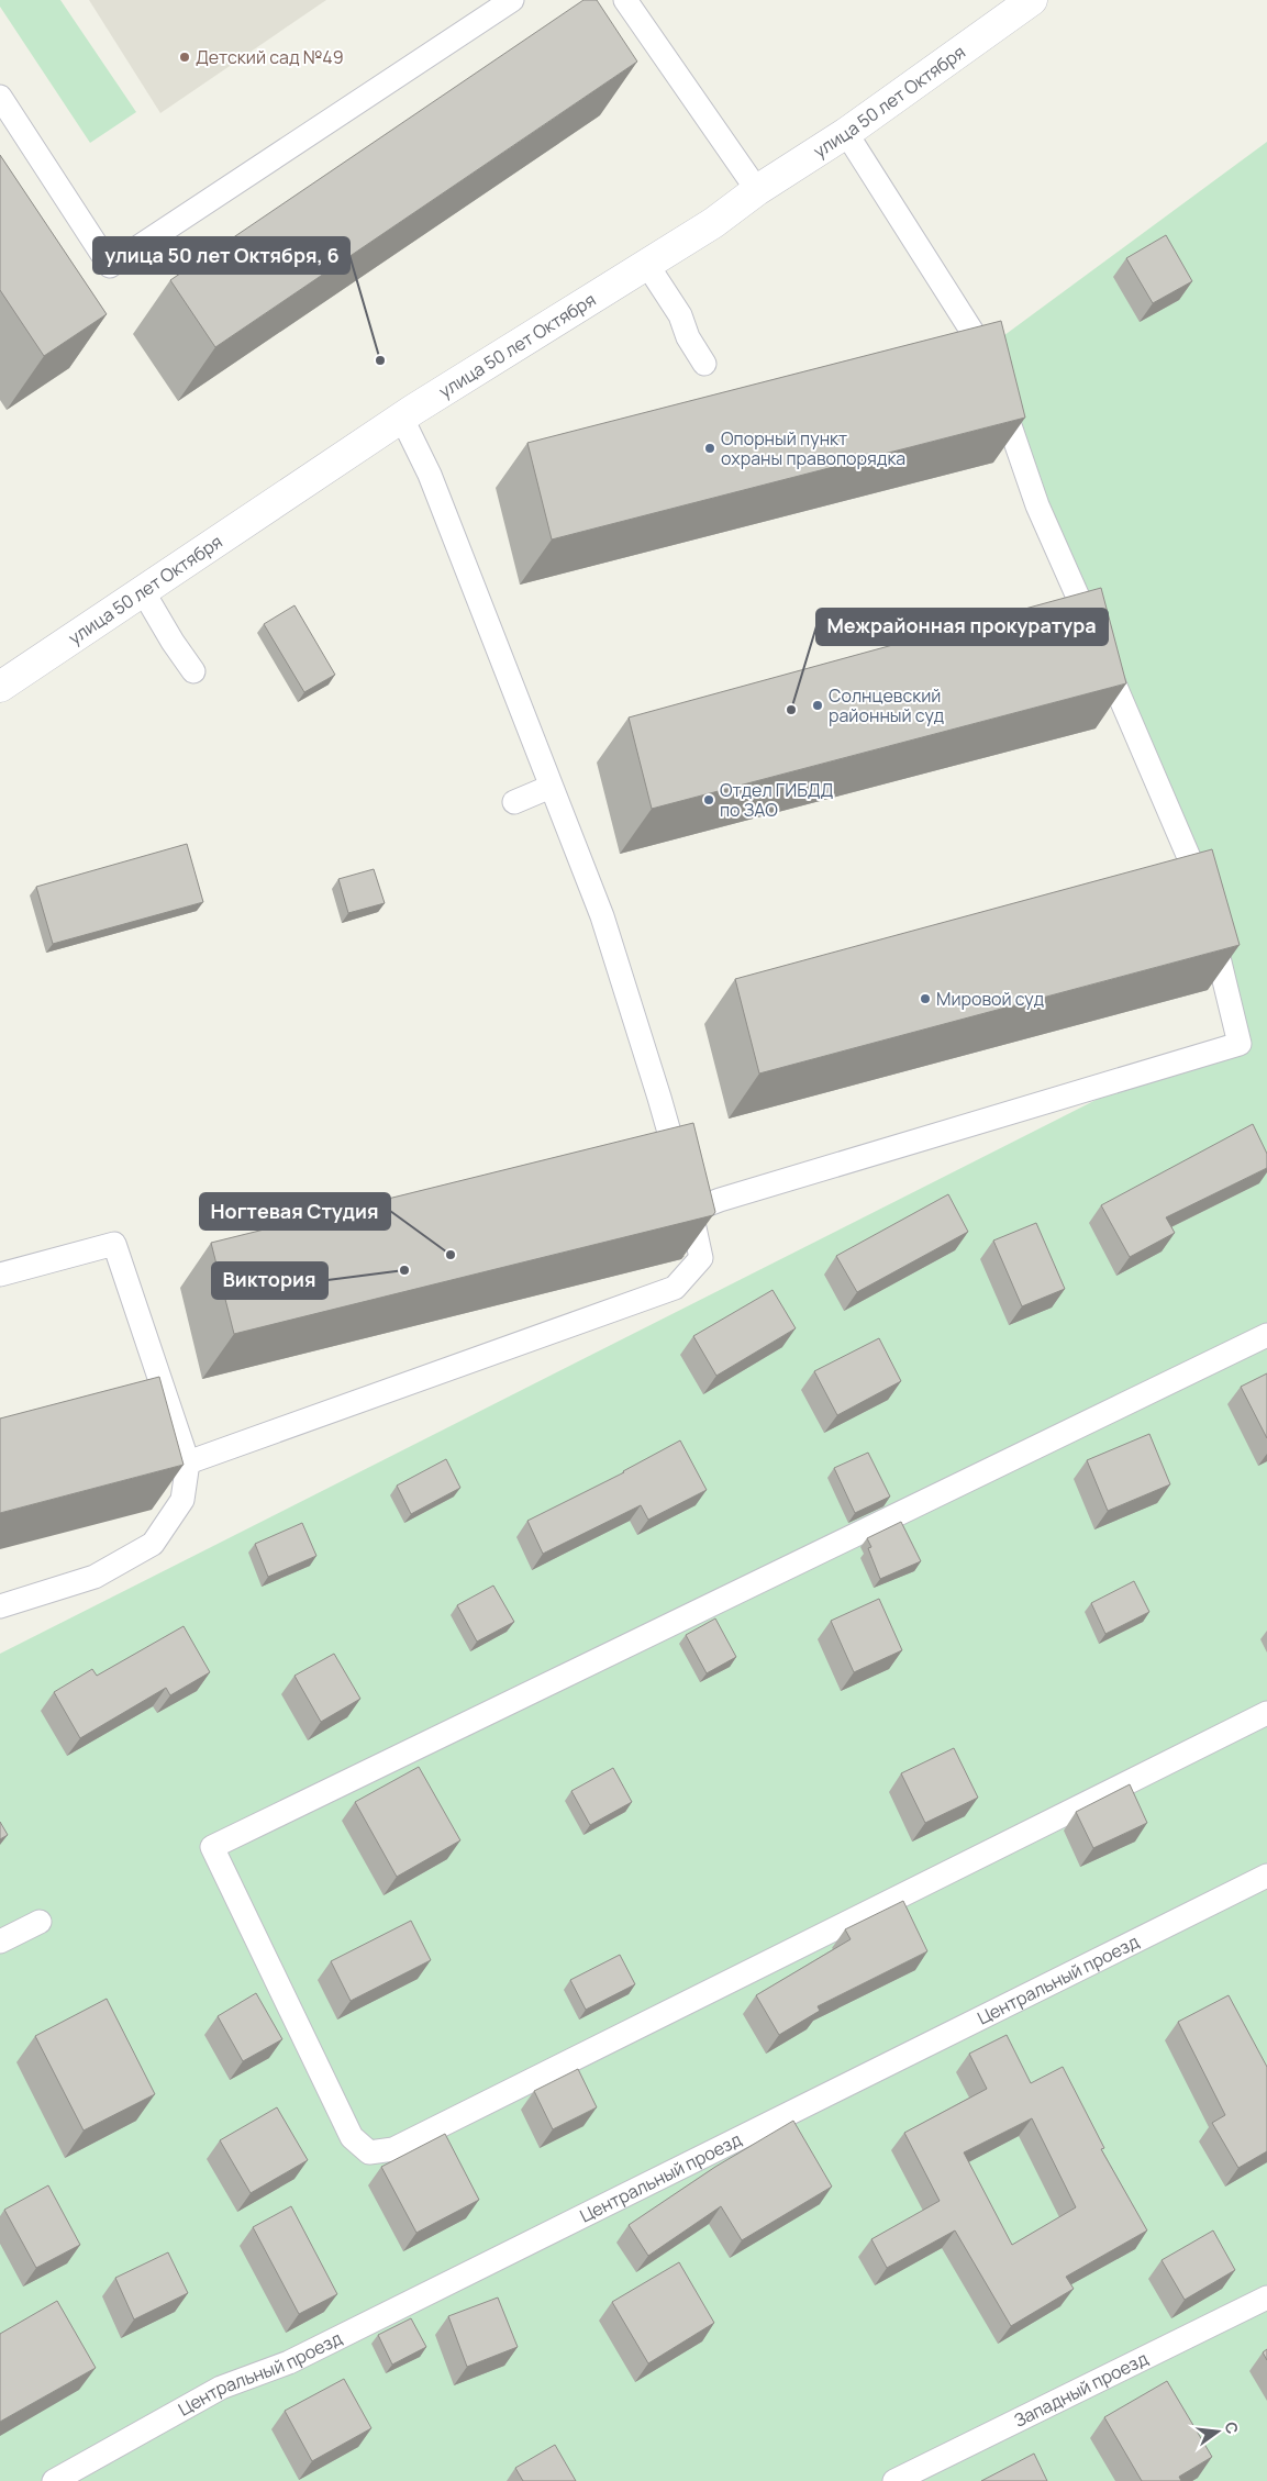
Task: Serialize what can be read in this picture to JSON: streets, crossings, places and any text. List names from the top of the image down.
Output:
{
  "streets": {
    "street": ["улица 50 лет Октября"],
    "lane": ["Центральный проезд", "Западный проезд"]
  },
  "places": [
    "Детский сад №49",
    "улица 50 лет Октября, 6",
    "Опорный пункт охраны правопорядка",
    "Солнцевский районный суд",
    "Межрайонная прокуратура",
    "Отдел ГИБДД по ЗАО",
    "Мировой суд",
    "Ногтевая Студия",
    "Виктория"
  ],
  "north": "right"
}
